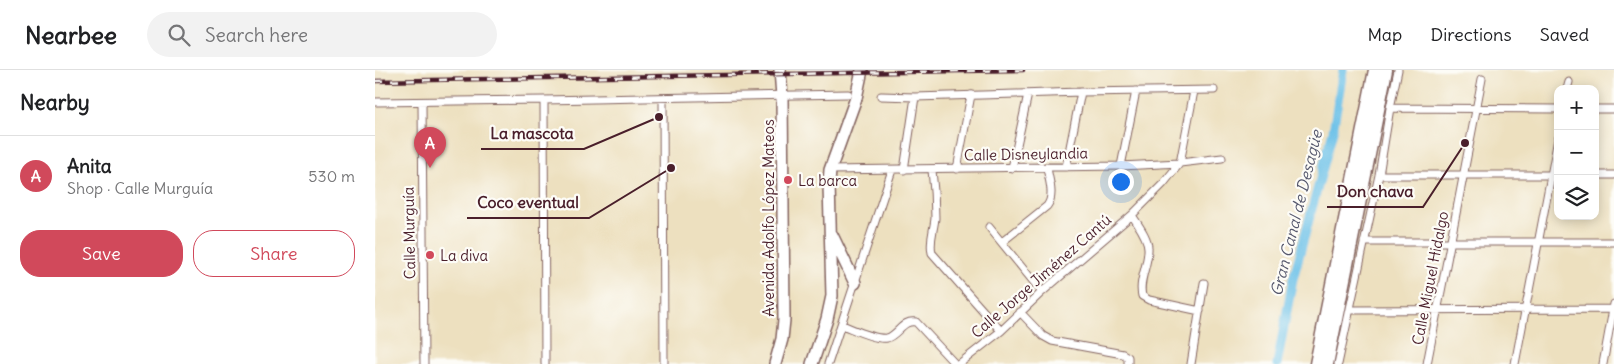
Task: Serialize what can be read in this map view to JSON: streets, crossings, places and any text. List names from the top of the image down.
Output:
{
  "streets": {
    "main road": ["Avenida Adolfo López Mateos"],
    "street": [
      "Calle Disneylandia",
      "Calle Murguía",
      "Calle Jorge Jiménez Cantú",
      "Calle Miguel Hidalgo"
    ]
  },
  "crossings": [
    ["Calle Disneylandia", "Calle Jorge Jiménez Cantú"]
  ],
  "water": ["Gran Canal de Desagüe"],
  "places": [
    "La mascota",
    "Don chava",
    "Coco eventual",
    "La barca",
    "La diva"
  ],
  "page": {
    "header": "Nearbee",
    "search": "Search here",
    "nav": ["Map", "Directions", "Saved"],
    "heading": "Nearby",
    "map_buttons": ["+", "−"],
    "pins": "A",
    "list": [
      {
        "mark": "A",
        "name": "Anita",
        "note": "Shop · Calle Murguía",
        "value": "530 m"
      }
    ],
    "buttons": ["Save", "Share"]
  }
}
